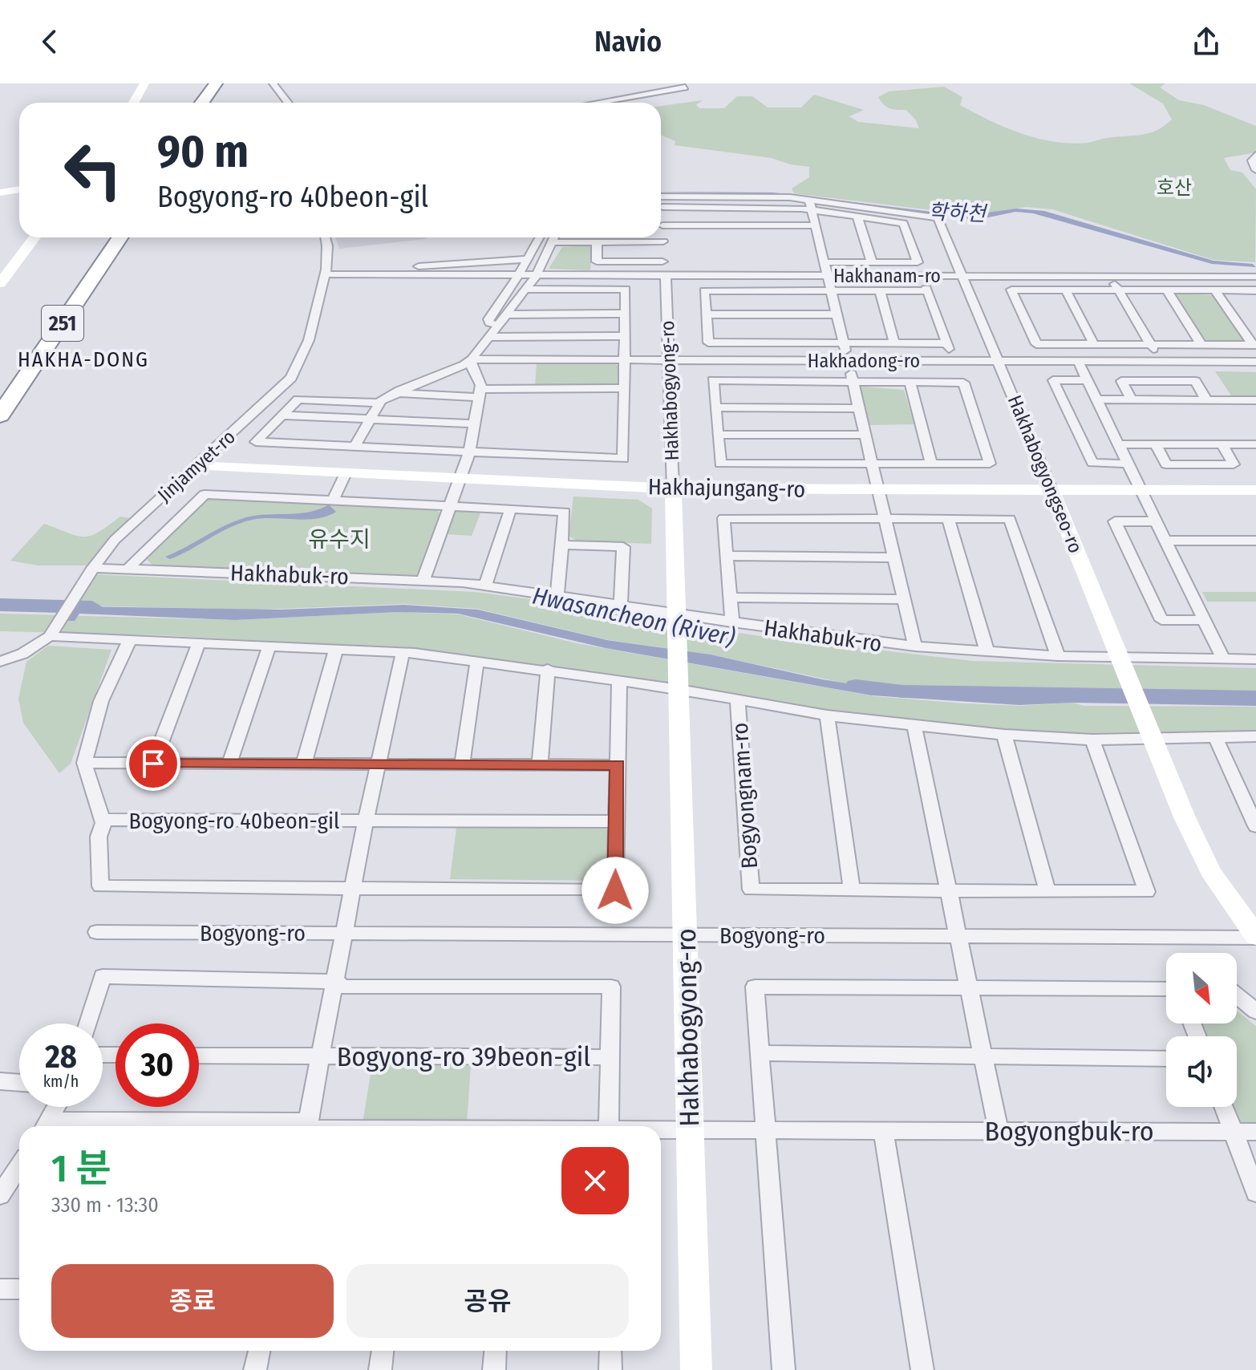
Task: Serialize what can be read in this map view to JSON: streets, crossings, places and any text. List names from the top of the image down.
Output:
{
  "streets": {
    "highway": ["251"],
    "street": [
      "Hakhanam-ro",
      "Hakhadong-ro",
      "Hakhabogyong-ro",
      "Jinjamyet-ro",
      "Hakhabogyongseo-ro",
      "Hakhajungang-ro",
      "Hakhabuk-ro",
      "Bogyongnam-ro",
      "Bogyong-ro 40beon-gil",
      "Bogyong-ro",
      "Bogyong-ro 39beon-gil",
      "Bogyongbuk-ro"
    ]
  },
  "crossings": [
    ["Hakhanam-ro", "Hakhabogyong-ro"],
    ["Hakhanam-ro", "Jinjamyet-ro"],
    ["Hakhanam-ro", "Hakhabogyongseo-ro"],
    ["Hakhadong-ro", "Hakhabogyong-ro"],
    ["Hakhadong-ro", "Hakhabogyongseo-ro"],
    ["Hakhabogyong-ro", "Hakhajungang-ro"],
    ["Hakhabogyong-ro", "Hakhabuk-ro"],
    ["Hakhabogyong-ro", "Bogyongnam-ro"],
    ["Hakhabogyong-ro", "Bogyong-ro"],
    ["Hakhabogyong-ro", "Bogyongbuk-ro"],
    ["Jinjamyet-ro", "Hakhajungang-ro"],
    ["Jinjamyet-ro", "Hakhabuk-ro"],
    ["Jinjamyet-ro", "Bogyongnam-ro"],
    ["Hakhabogyongseo-ro", "Hakhajungang-ro"],
    ["Hakhabogyongseo-ro", "Hakhabuk-ro"],
    ["Hakhabogyongseo-ro", "Bogyongnam-ro"],
    ["Bogyongnam-ro", "Bogyong-ro 40beon-gil"],
    ["Bogyong-ro 40beon-gil", "Bogyong-ro"],
    ["Bogyong-ro 40beon-gil", "Bogyong-ro 39beon-gil"],
    ["Bogyong-ro", "Bogyong-ro 39beon-gil"]
  ],
  "districts": ["HAKHA-DONG"],
  "water": ["학하천", "Hwasancheon (River)"],
  "parks": ["호산", "유수지"],
  "north": "bottom right",
  "page": {
    "header": "Navio",
    "turn": ["90 m", "Bogyong-ro 40beon-gil"],
    "speed": "28 km/h",
    "limit": "30",
    "heading": ["1 분", "330 m · 13:30"],
    "buttons": ["종료", "공유"]
  }
}
